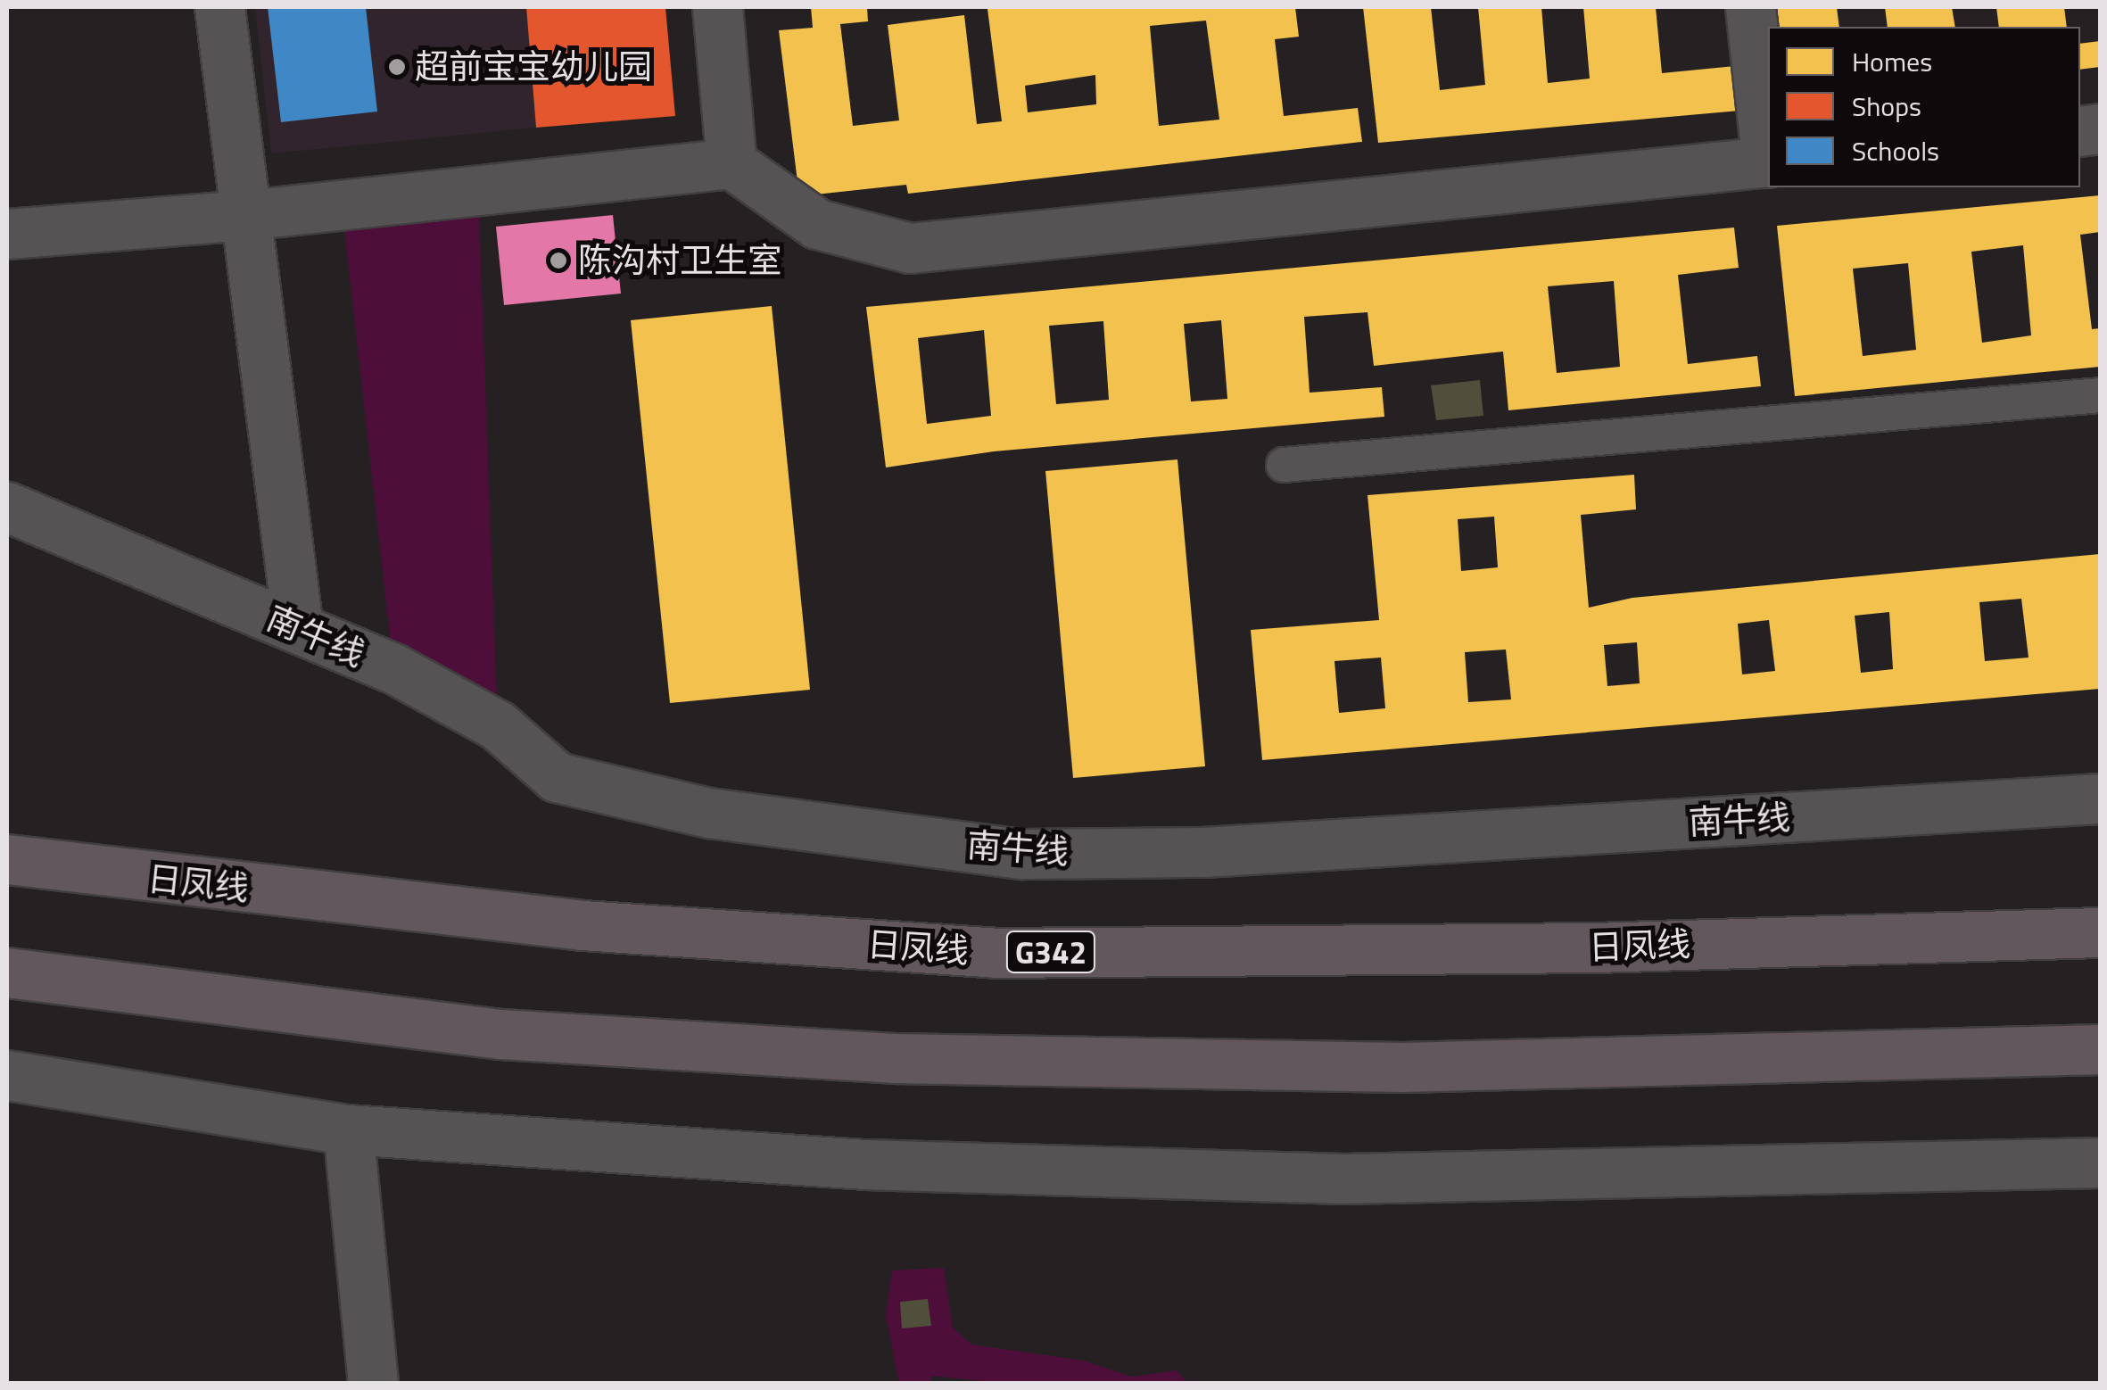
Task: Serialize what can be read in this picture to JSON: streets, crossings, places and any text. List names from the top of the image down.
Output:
{
  "streets": {
    "highway": ["日凤线", "G342"],
    "street": ["南牛线"]
  },
  "places": ["超前宝宝幼儿园", "陈沟村卫生室"],
  "legend": ["Homes", "Shops", "Schools"]
}
